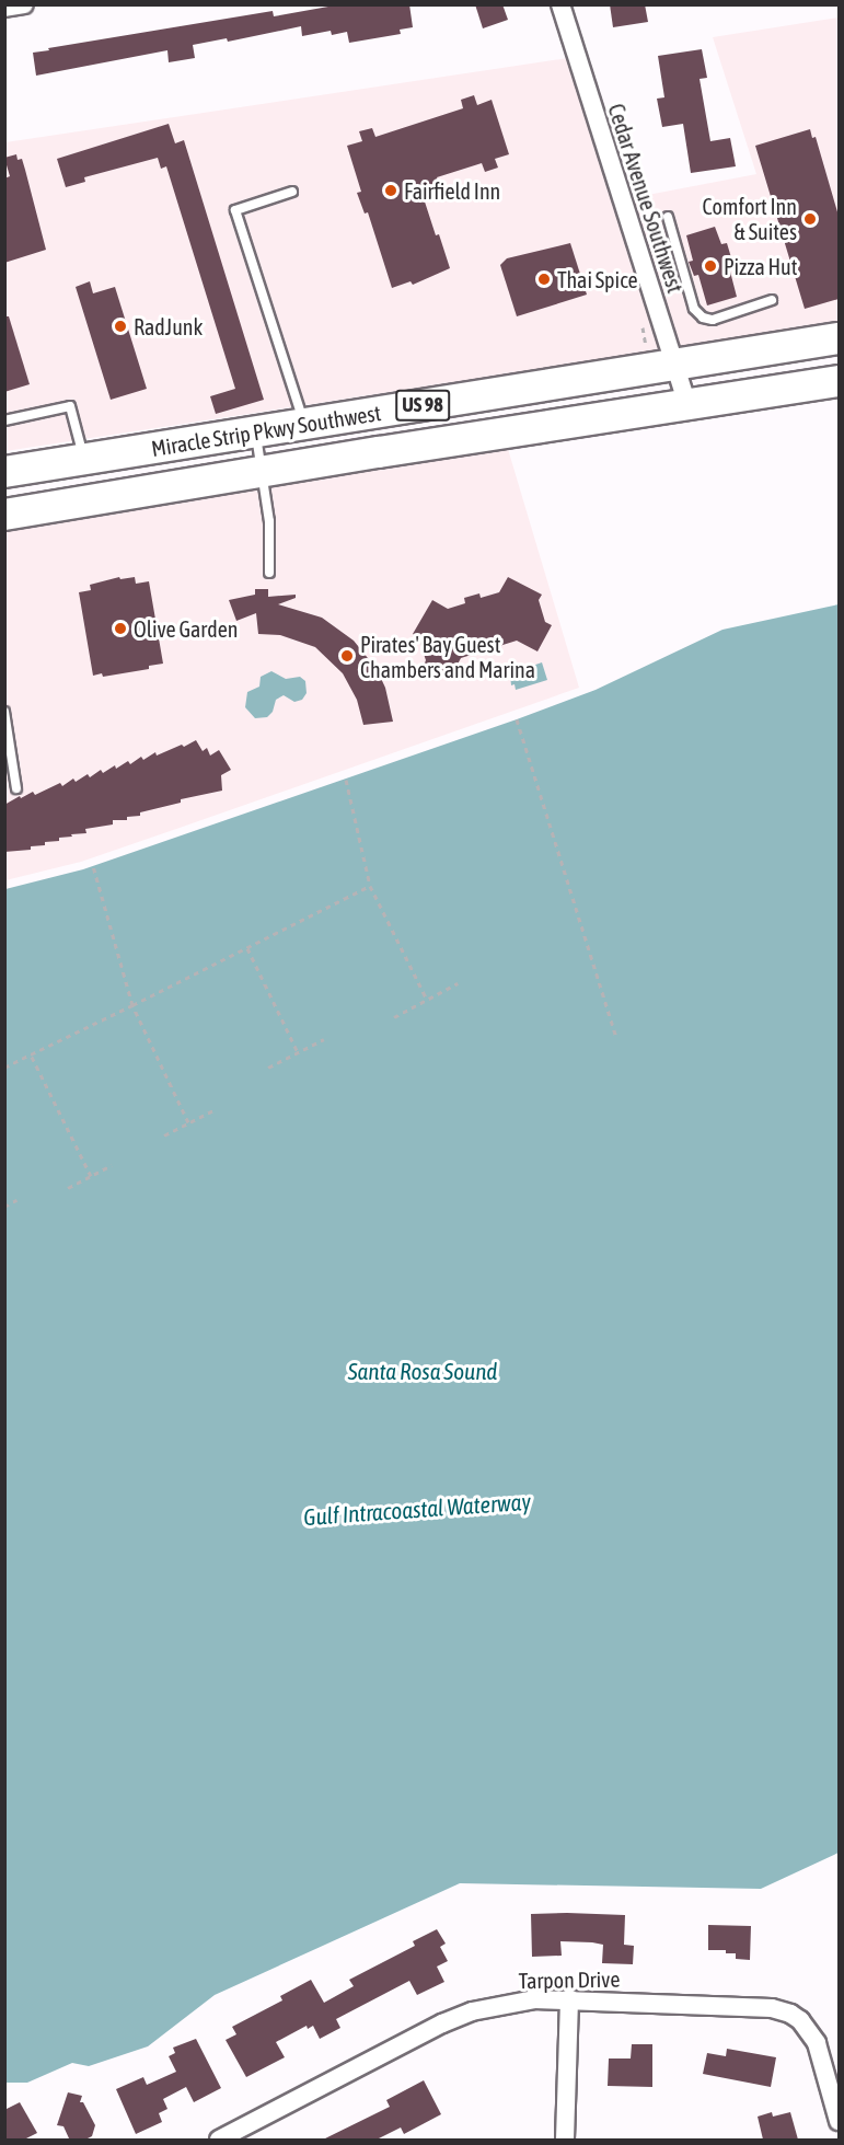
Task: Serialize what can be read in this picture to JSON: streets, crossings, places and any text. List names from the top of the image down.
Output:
{
  "streets": {
    "highway": ["US 98", "Miracle Strip Pkwy Southwest"],
    "street": ["Cedar Avenue Southwest", "Tarpon Drive"]
  },
  "crossings": [
    ["Cedar Avenue Southwest", "Miracle Strip Pkwy Southwest"]
  ],
  "water": ["Santa Rosa Sound", "Gulf Intracoastal Waterway"],
  "places": [
    "Fairfield Inn",
    "Comfort Inn & Suites",
    "Pizza Hut",
    "Thai Spice",
    "RadJunk",
    "Olive Garden",
    "Pirates' Bay Guest Chambers and Marina"
  ]
}
